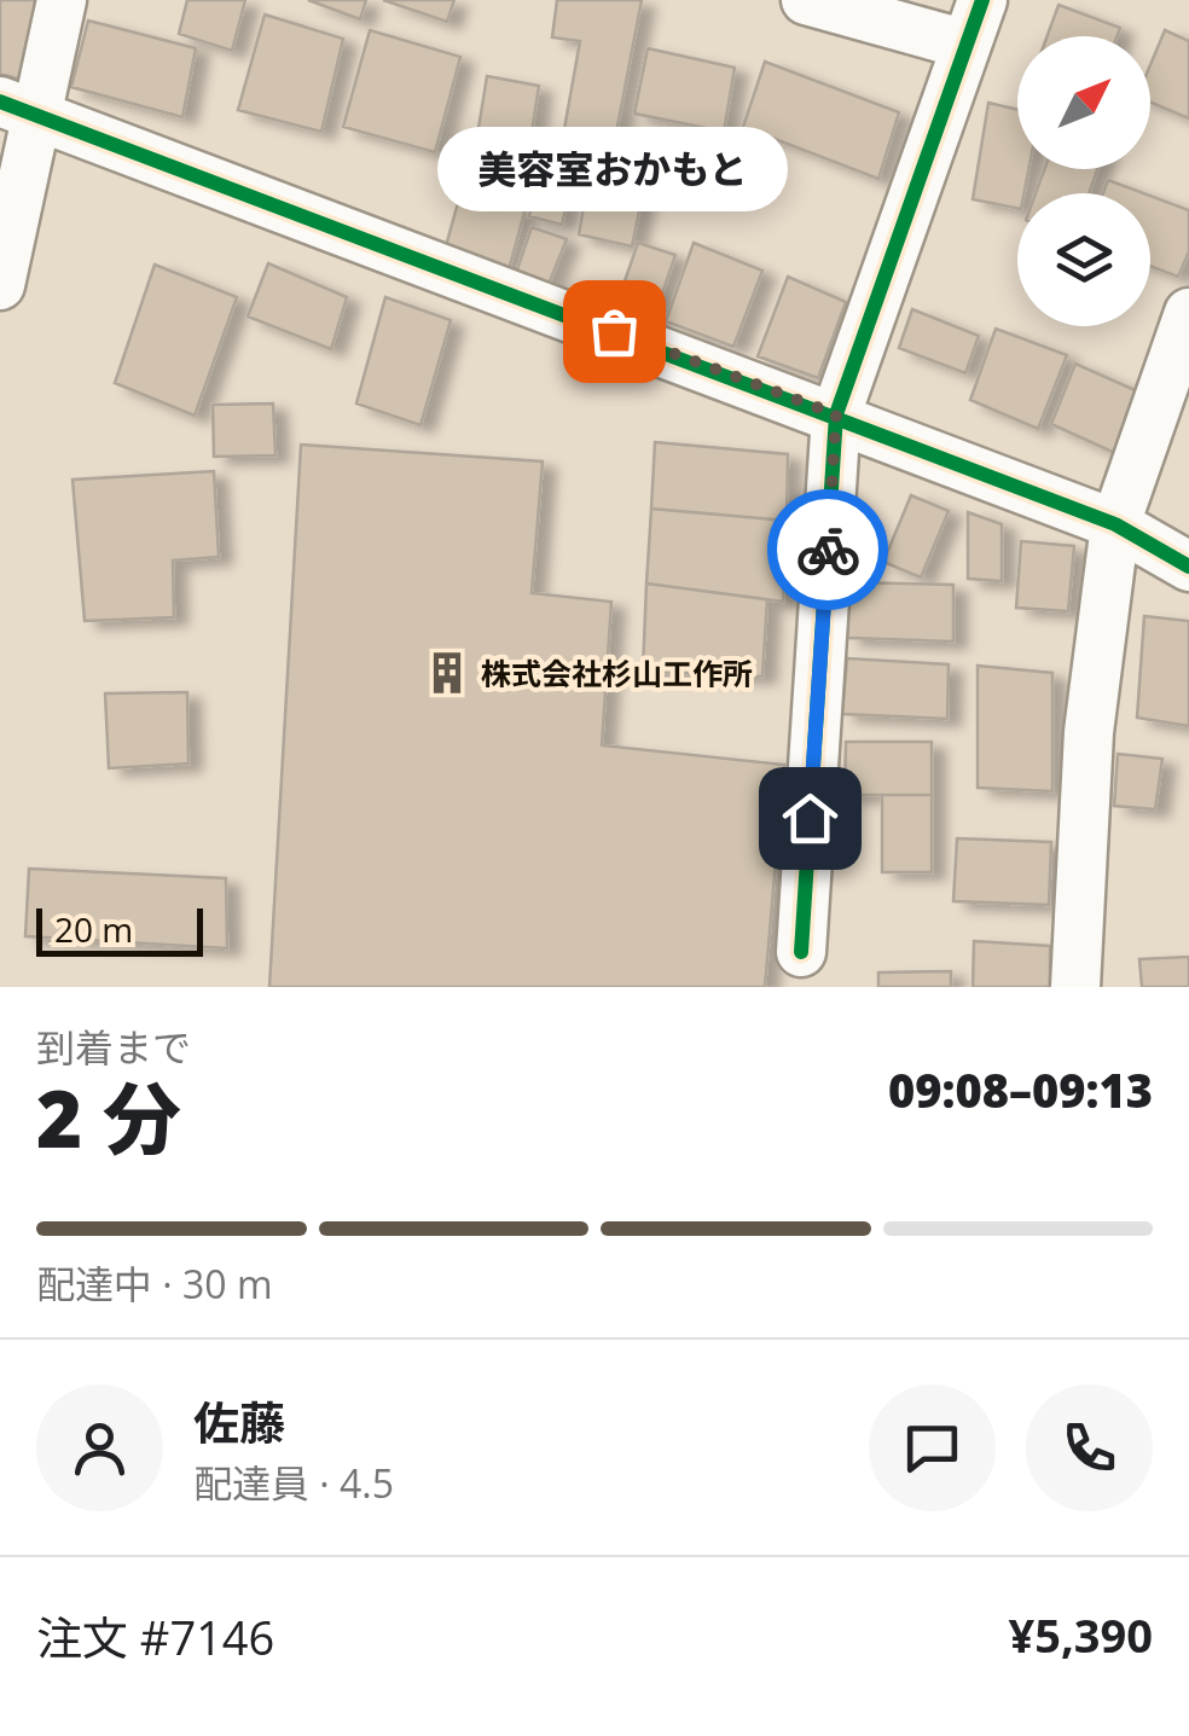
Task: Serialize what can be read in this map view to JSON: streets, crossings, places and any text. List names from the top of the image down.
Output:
{
  "places": {
    "other": ["美容室おかもと"],
    "building": ["株式会社杉山工作所"]
  },
  "scale_bar": "20 m",
  "north": "top right",
  "page": {
    "bubble": "美容室おかもと",
    "scale": "20 m",
    "heading": ["2 分", "到着まで", "09:08–09:13"],
    "panel": [
      "佐藤",
      "配達員 · 4.5",
      "注文 #7146",
      "¥5,390"
    ],
    "bar": "配達中 · 30 m"
  }
}
